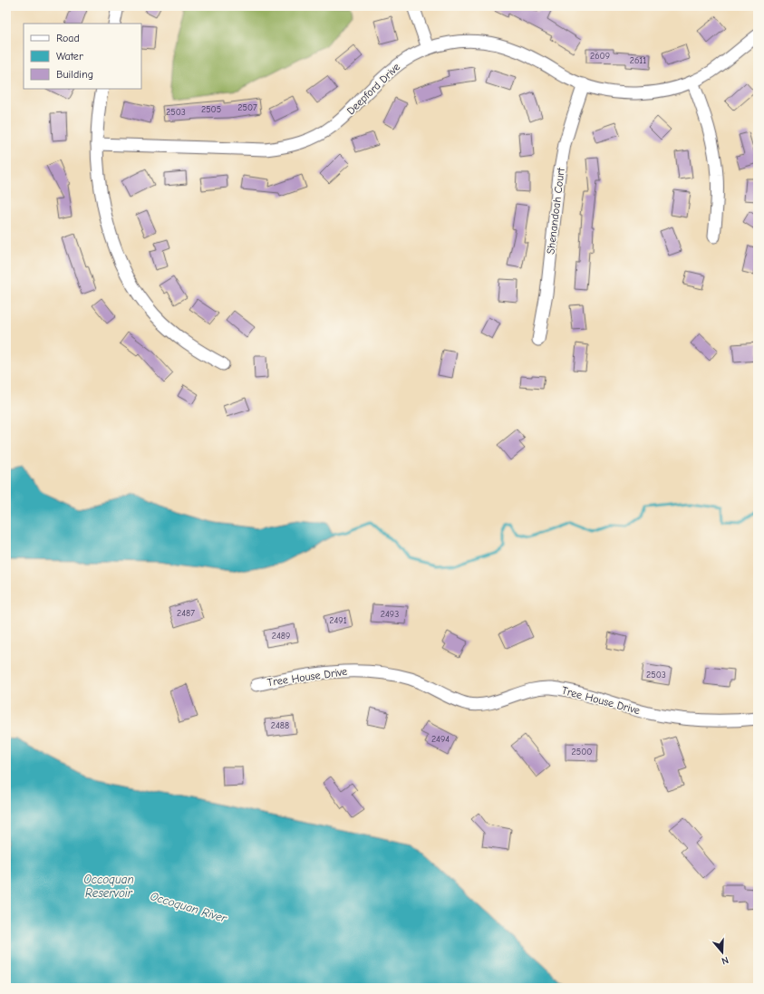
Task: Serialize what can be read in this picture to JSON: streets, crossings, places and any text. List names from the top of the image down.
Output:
{
  "streets": {
    "street": ["Deepford Drive", "Shenandoah Court", "Tree House Drive"]
  },
  "crossings": [
    ["Deepford Drive", "Shenandoah Court"]
  ],
  "water": ["Occoquan Reservoir", "Occoquan River"],
  "house_numbers": [
    "2609",
    "2611",
    "2507",
    "2505",
    "2503",
    "2487",
    "2493",
    "2491",
    "2489",
    "2503",
    "2488",
    "2494",
    "2500"
  ],
  "legend": ["Road", "Water", "Building"],
  "north": "bottom"
}
